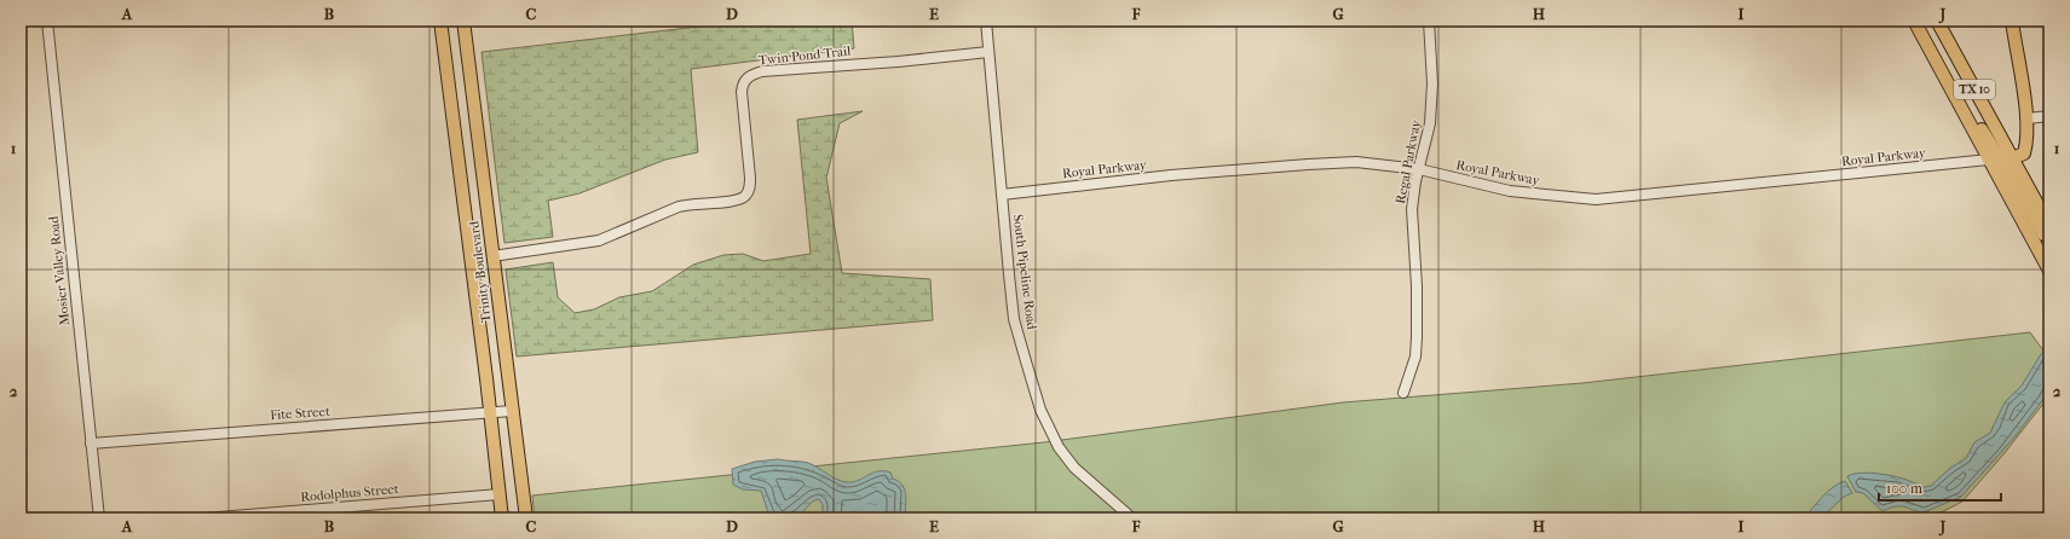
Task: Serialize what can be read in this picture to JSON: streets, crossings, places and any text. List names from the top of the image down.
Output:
{
  "streets": {
    "main road": ["TX 10", "Trinity Boulevard"],
    "street": [
      "Twin Pond Trail",
      "Royal Parkway",
      "Regal Parkway",
      "Mosier Valley Road",
      "South Pipeline Road",
      "Fite Street",
      "Rodolphus Street"
    ]
  },
  "crossings": [
    ["Twin Pond Trail", "Trinity Boulevard"],
    ["Twin Pond Trail", "South Pipeline Road"],
    ["TX 10", "Royal Parkway"],
    ["Royal Parkway", "Regal Parkway"],
    ["Royal Parkway", "South Pipeline Road"],
    ["Mosier Valley Road", "Fite Street"],
    ["Trinity Boulevard", "Fite Street"],
    ["Trinity Boulevard", "Rodolphus Street"]
  ],
  "scale_bar": "100 m",
  "grid": {
    "columns": [
      "A",
      "B",
      "C",
      "D",
      "E",
      "F",
      "G",
      "H",
      "I",
      "J"
    ],
    "rows": ["1", "2"]
  }
}
